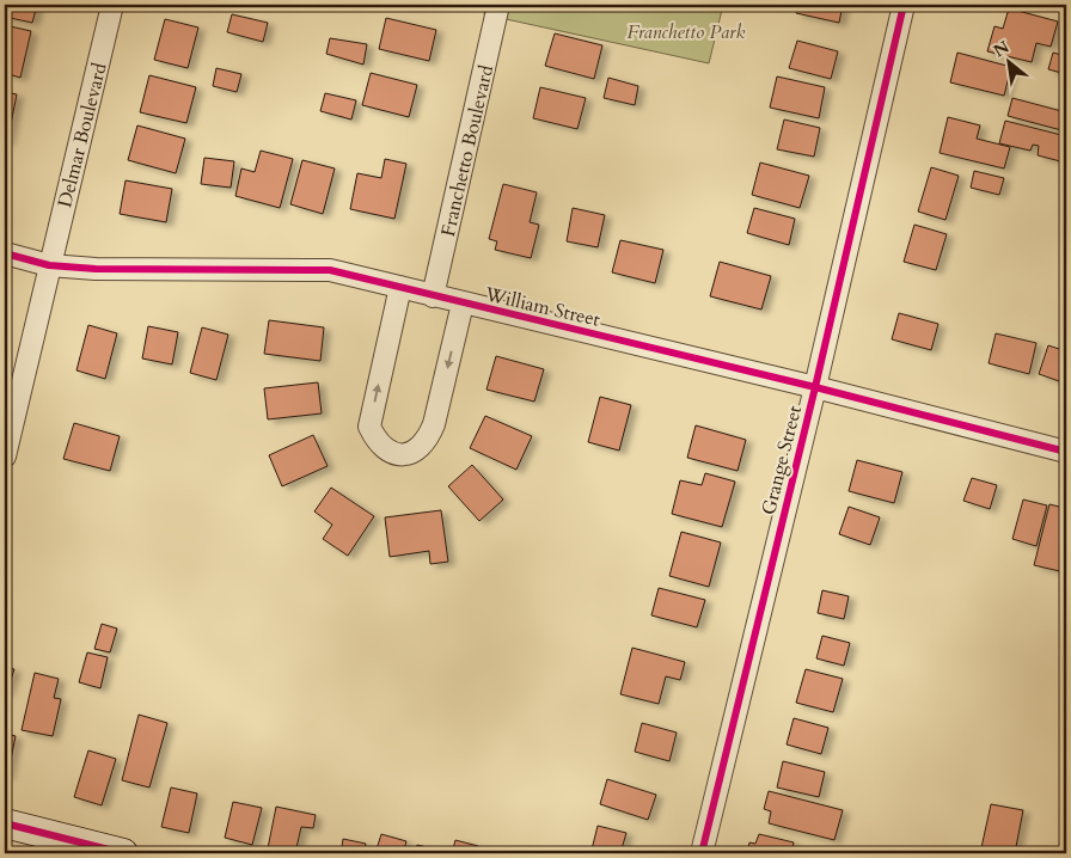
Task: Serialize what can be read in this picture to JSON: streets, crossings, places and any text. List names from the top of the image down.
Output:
{
  "streets": {
    "street": [
      "Delmar Boulevard",
      "Franchetto Boulevard",
      "William Street",
      "Grange Street"
    ]
  },
  "crossings": [
    ["Delmar Boulevard", "William Street"],
    ["Franchetto Boulevard", "William Street"],
    ["William Street", "Grange Street"]
  ],
  "parks": ["Franchetto Park"],
  "north": "top left"
}
